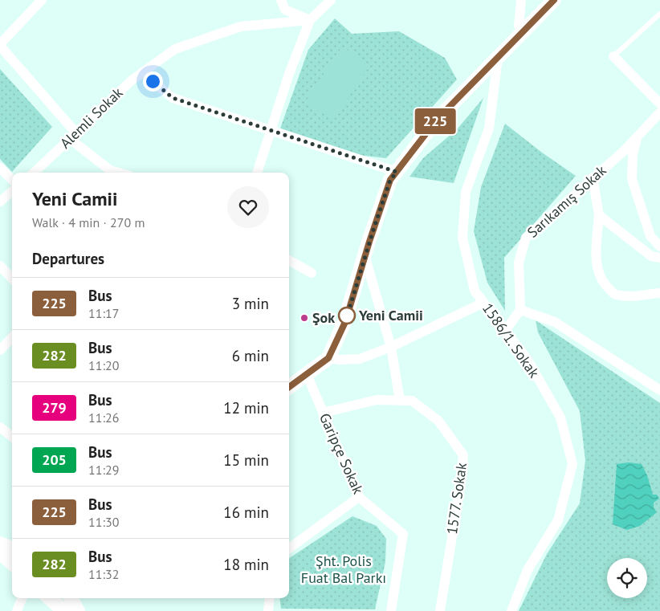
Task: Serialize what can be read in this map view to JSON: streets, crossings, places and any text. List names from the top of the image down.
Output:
{
  "streets": {
    "street": [
      "Alemli Sokak",
      "Sarıkamış Sokak",
      "1586/1. Sokak",
      "Garipçe Sokak",
      "1577. Sokak"
    ]
  },
  "crossings": [
    ["Garipçe Sokak", "1577. Sokak"]
  ],
  "parks": ["Şht. Polis Fuat Bal Parkı"],
  "places": ["Yeni Camii", "Şok"],
  "lines": ["bus line 225"],
  "page": {
    "on_map": "225",
    "heading": [
      ["Yeni Camii", "Walk · 4 min · 270 m"],
      "Departures"
    ],
    "list": [
      {
        "mark": "225",
        "name": "Bus",
        "note": "11:17",
        "value": "3 min"
      },
      {
        "mark": "282",
        "name": "Bus",
        "note": "11:20",
        "value": "6 min"
      },
      {
        "mark": "279",
        "name": "Bus",
        "note": "11:26",
        "value": "12 min"
      },
      {
        "mark": "205",
        "name": "Bus",
        "note": "11:29",
        "value": "15 min"
      },
      {
        "mark": "225",
        "name": "Bus",
        "note": "11:30",
        "value": "16 min"
      },
      {
        "mark": "282",
        "name": "Bus",
        "note": "11:32",
        "value": "18 min"
      }
    ]
  }
}
